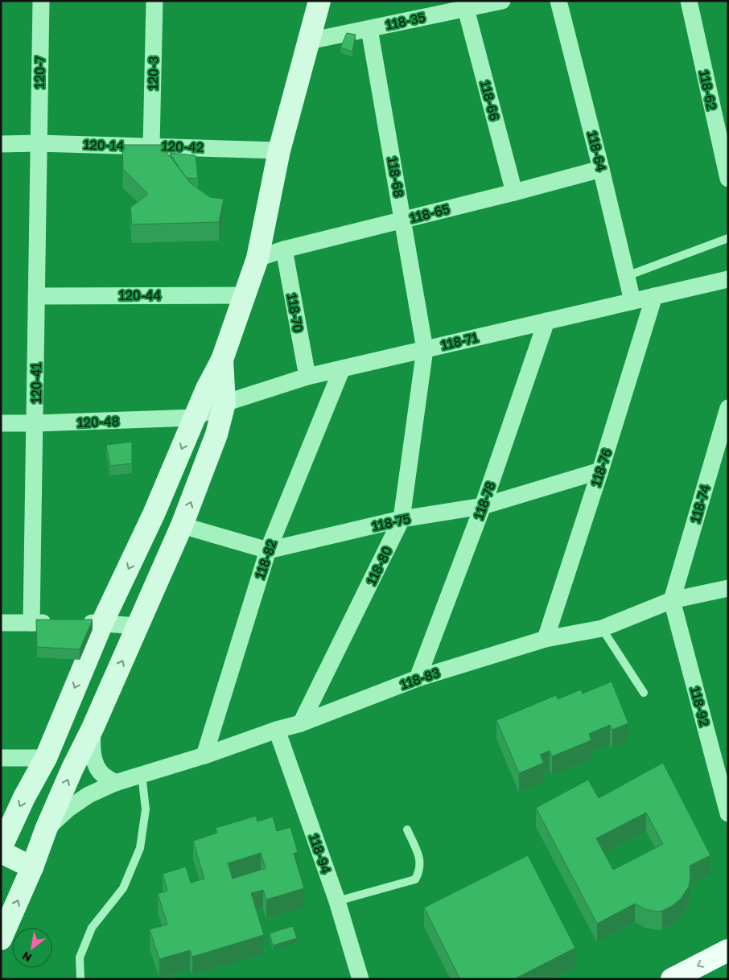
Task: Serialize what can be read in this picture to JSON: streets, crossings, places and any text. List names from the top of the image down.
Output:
{
  "streets": {
    "street": [
      "118-35",
      "120-7",
      "120-3",
      "118-62",
      "118-66",
      "120-14",
      "120-42",
      "118-64",
      "118-68",
      "118-65",
      "120-44",
      "118-70",
      "118-71",
      "120-41",
      "120-48",
      "118-76",
      "118-78",
      "118-74",
      "118-75",
      "118-82",
      "118-80",
      "118-83",
      "118-92",
      "118-94"
    ]
  },
  "crossings": [
    ["118-35", "118-66"],
    ["118-35", "118-68"],
    ["120-7", "120-14"],
    ["120-7", "120-42"],
    ["120-7", "120-41"],
    ["120-3", "120-42"],
    ["118-66", "118-65"],
    ["120-14", "120-42"],
    ["120-14", "120-41"],
    ["120-42", "120-41"],
    ["118-64", "118-65"],
    ["118-64", "118-71"],
    ["118-68", "118-65"],
    ["118-68", "118-71"],
    ["118-68", "118-80"],
    ["118-65", "118-70"],
    ["120-44", "120-41"],
    ["118-70", "118-71"],
    ["118-71", "120-48"],
    ["118-71", "118-76"],
    ["118-71", "118-78"],
    ["118-71", "118-82"],
    ["118-71", "118-80"],
    ["120-41", "120-48"],
    ["118-76", "118-75"],
    ["118-76", "118-83"],
    ["118-78", "118-75"],
    ["118-78", "118-83"],
    ["118-74", "118-83"],
    ["118-74", "118-92"],
    ["118-75", "118-82"],
    ["118-75", "118-80"],
    ["118-82", "118-83"],
    ["118-80", "118-83"],
    ["118-83", "118-92"],
    ["118-83", "118-94"]
  ],
  "north": "bottom left"
}
